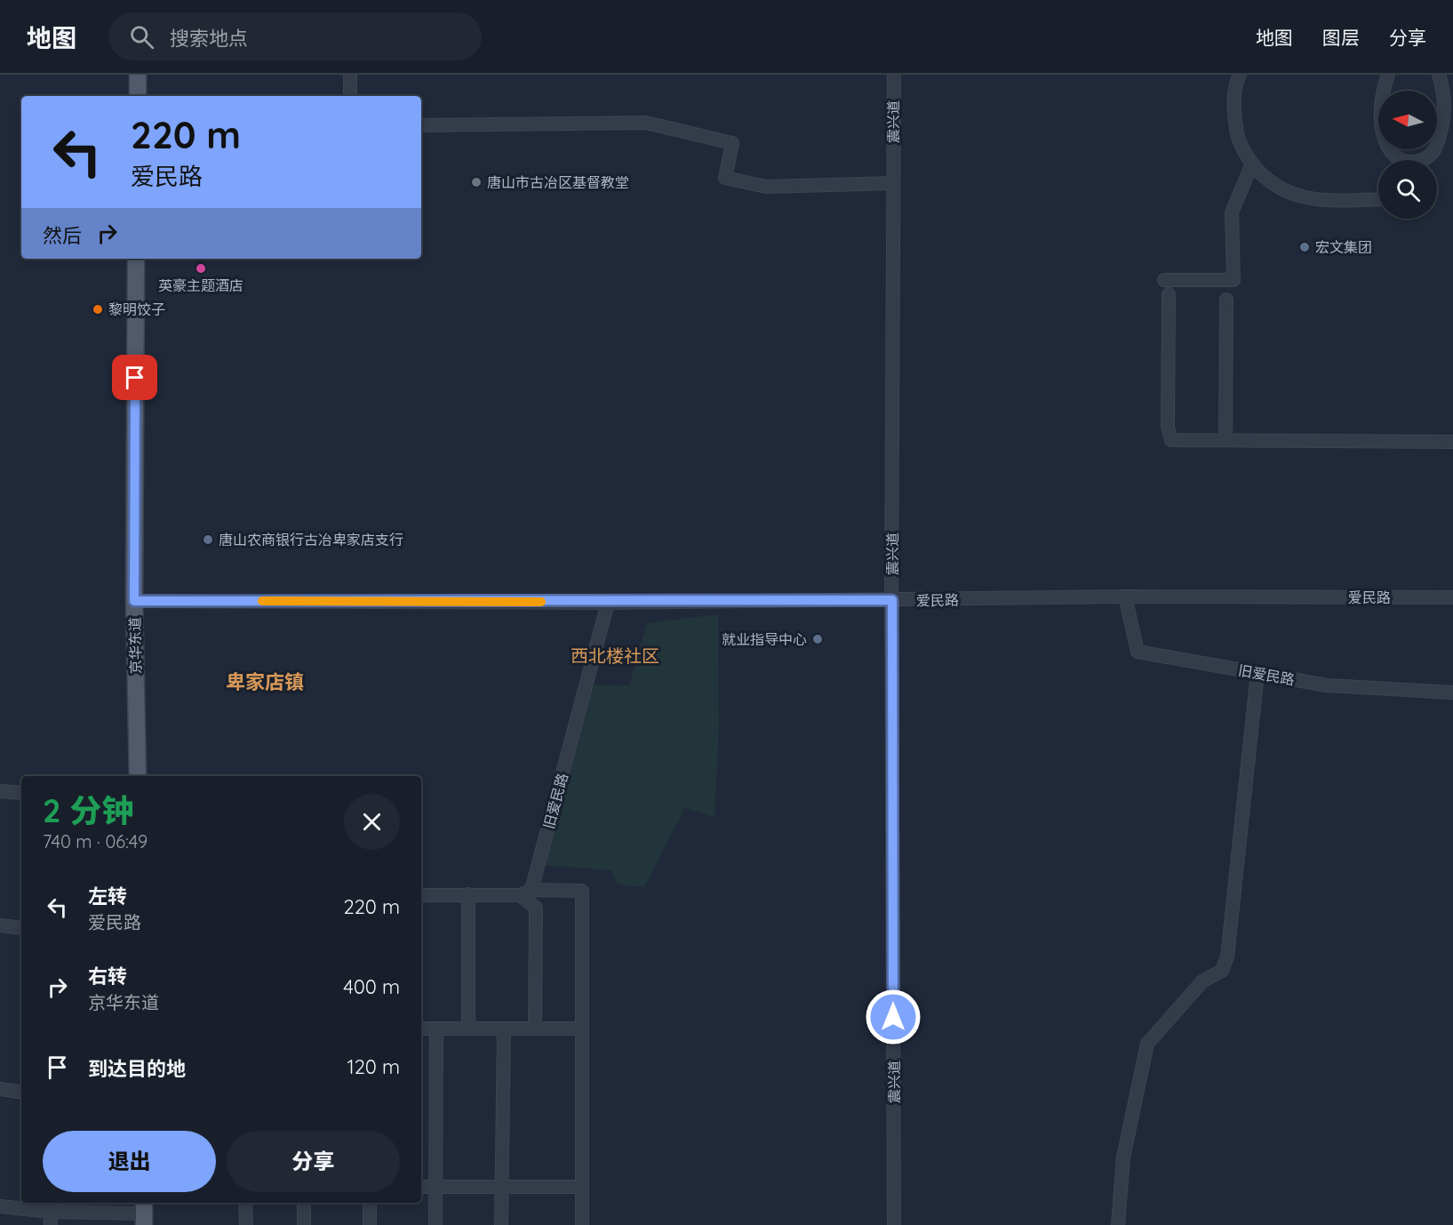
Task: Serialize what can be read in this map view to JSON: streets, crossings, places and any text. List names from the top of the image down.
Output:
{
  "streets": {
    "main road": ["京华东道"],
    "street": ["震兴道", "爱民路", "旧爱民路"]
  },
  "crossings": [
    ["震兴道", "爱民路"],
    ["爱民路", "京华东道"],
    ["爱民路", "旧爱民路"]
  ],
  "districts": ["西北楼社区", "卑家店镇"],
  "places": [
    "唐山市古冶区基督教堂",
    "宏文集团",
    "英豪主题酒店",
    "黎明饺子",
    "唐山农商银行古冶卑家店支行",
    "就业指导中心"
  ],
  "north": "left",
  "page": {
    "header": "地图",
    "search": "搜索地点",
    "nav": ["地图", "图层", "分享"],
    "turn": ["220 m", "爱民路"],
    "then": "然后",
    "heading": ["2 分钟", "740 m · 06:49"],
    "list": [
      {
        "name": "左转",
        "note": "爱民路",
        "value": "220 m"
      },
      {
        "name": "右转",
        "note": "京华东道",
        "value": "400 m"
      },
      {
        "name": "到达目的地",
        "value": "120 m"
      }
    ],
    "buttons": ["退出", "分享"]
  }
}
